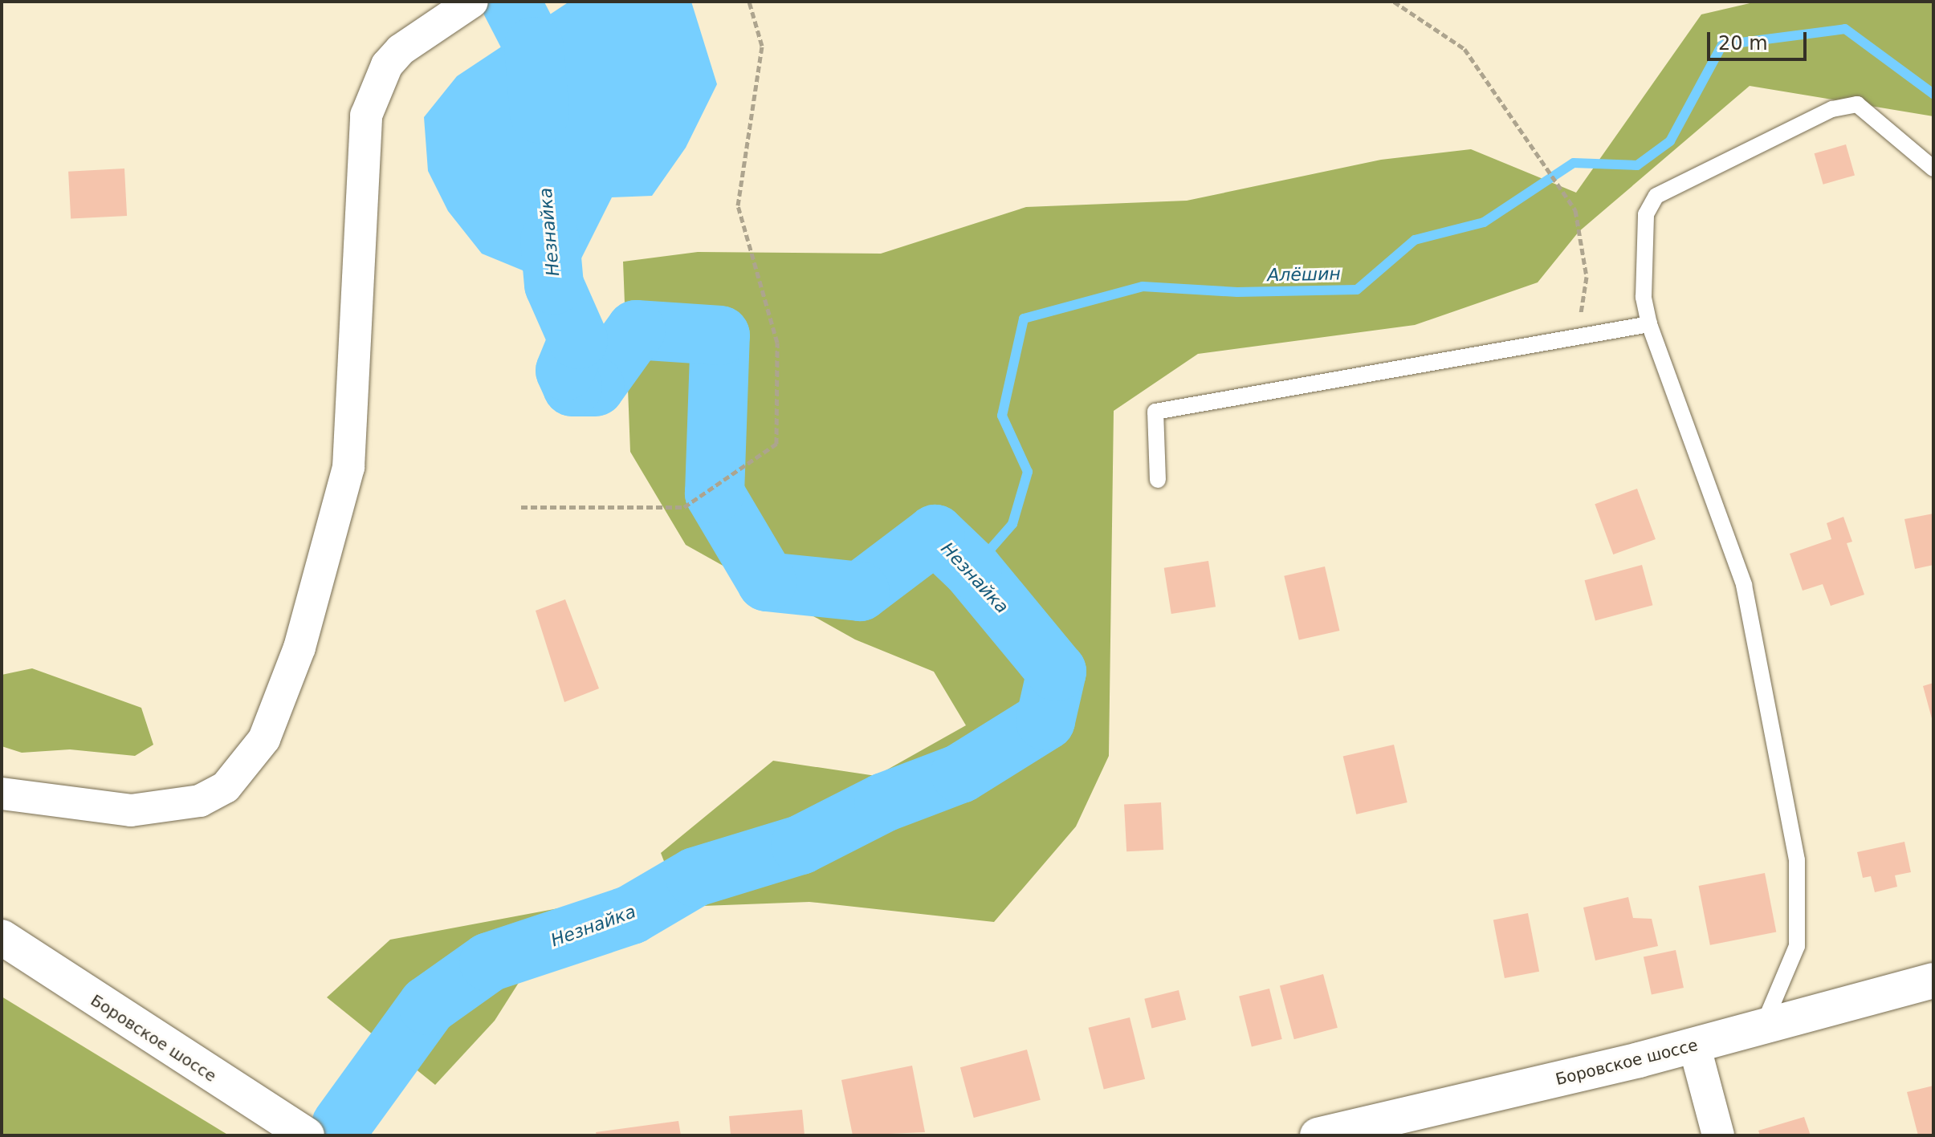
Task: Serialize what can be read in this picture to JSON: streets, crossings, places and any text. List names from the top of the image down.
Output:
{
  "streets": {
    "main road": ["Боровское шоссе"]
  },
  "water": ["Незнайка", "Алёшин"],
  "scale_bar": "20 m"
}
